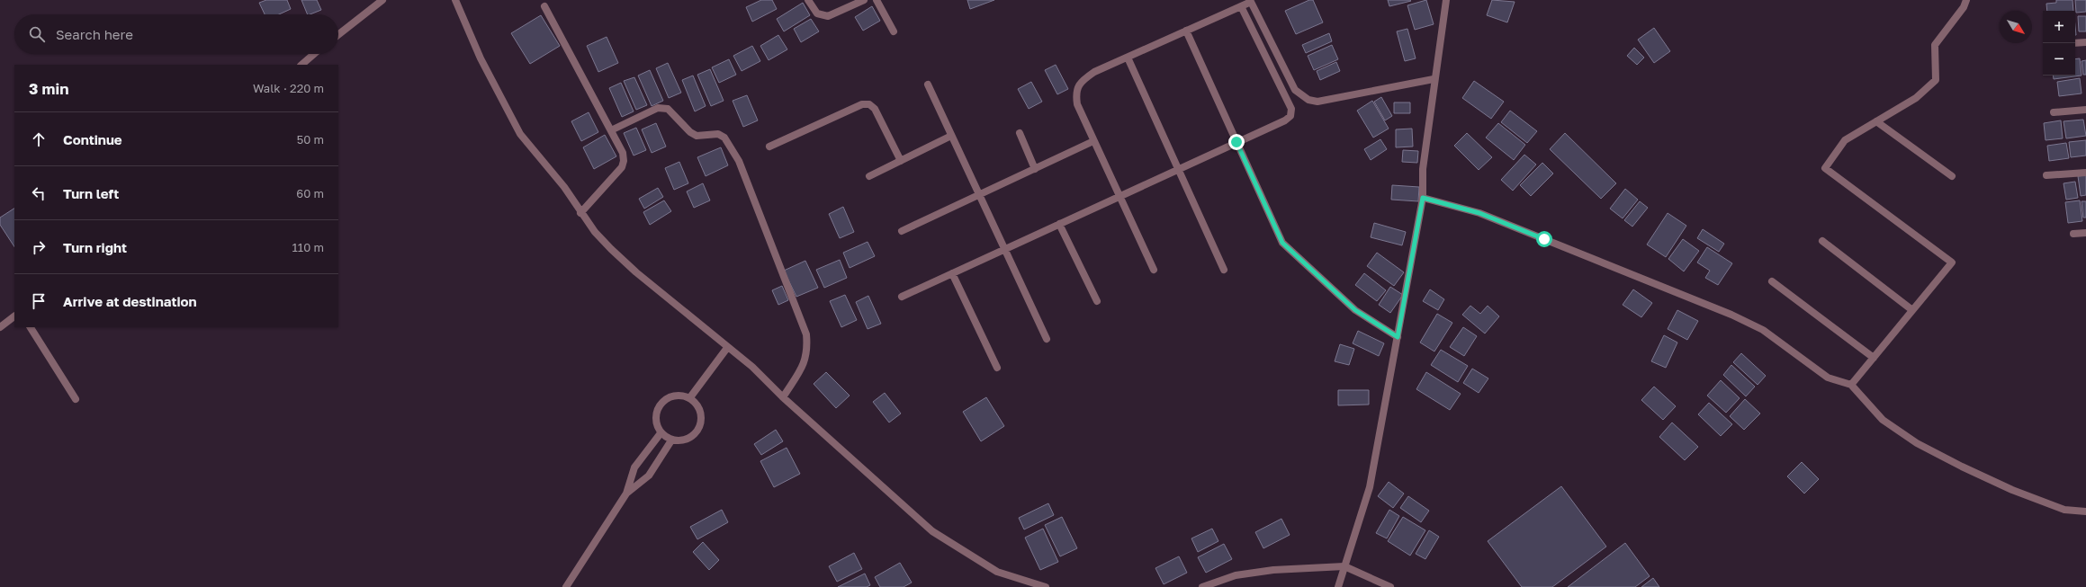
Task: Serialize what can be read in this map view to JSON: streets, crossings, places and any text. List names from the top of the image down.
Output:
{
  "north": "bottom right",
  "page": {
    "map_buttons": ["+", "−"],
    "search": "Search here",
    "heading": ["3 min", "Walk · 220 m"],
    "list": [
      ["Continue", "50 m"],
      ["Turn left", "60 m"],
      ["Turn right", "110 m"],
      "Arrive at destination"
    ]
  }
}
